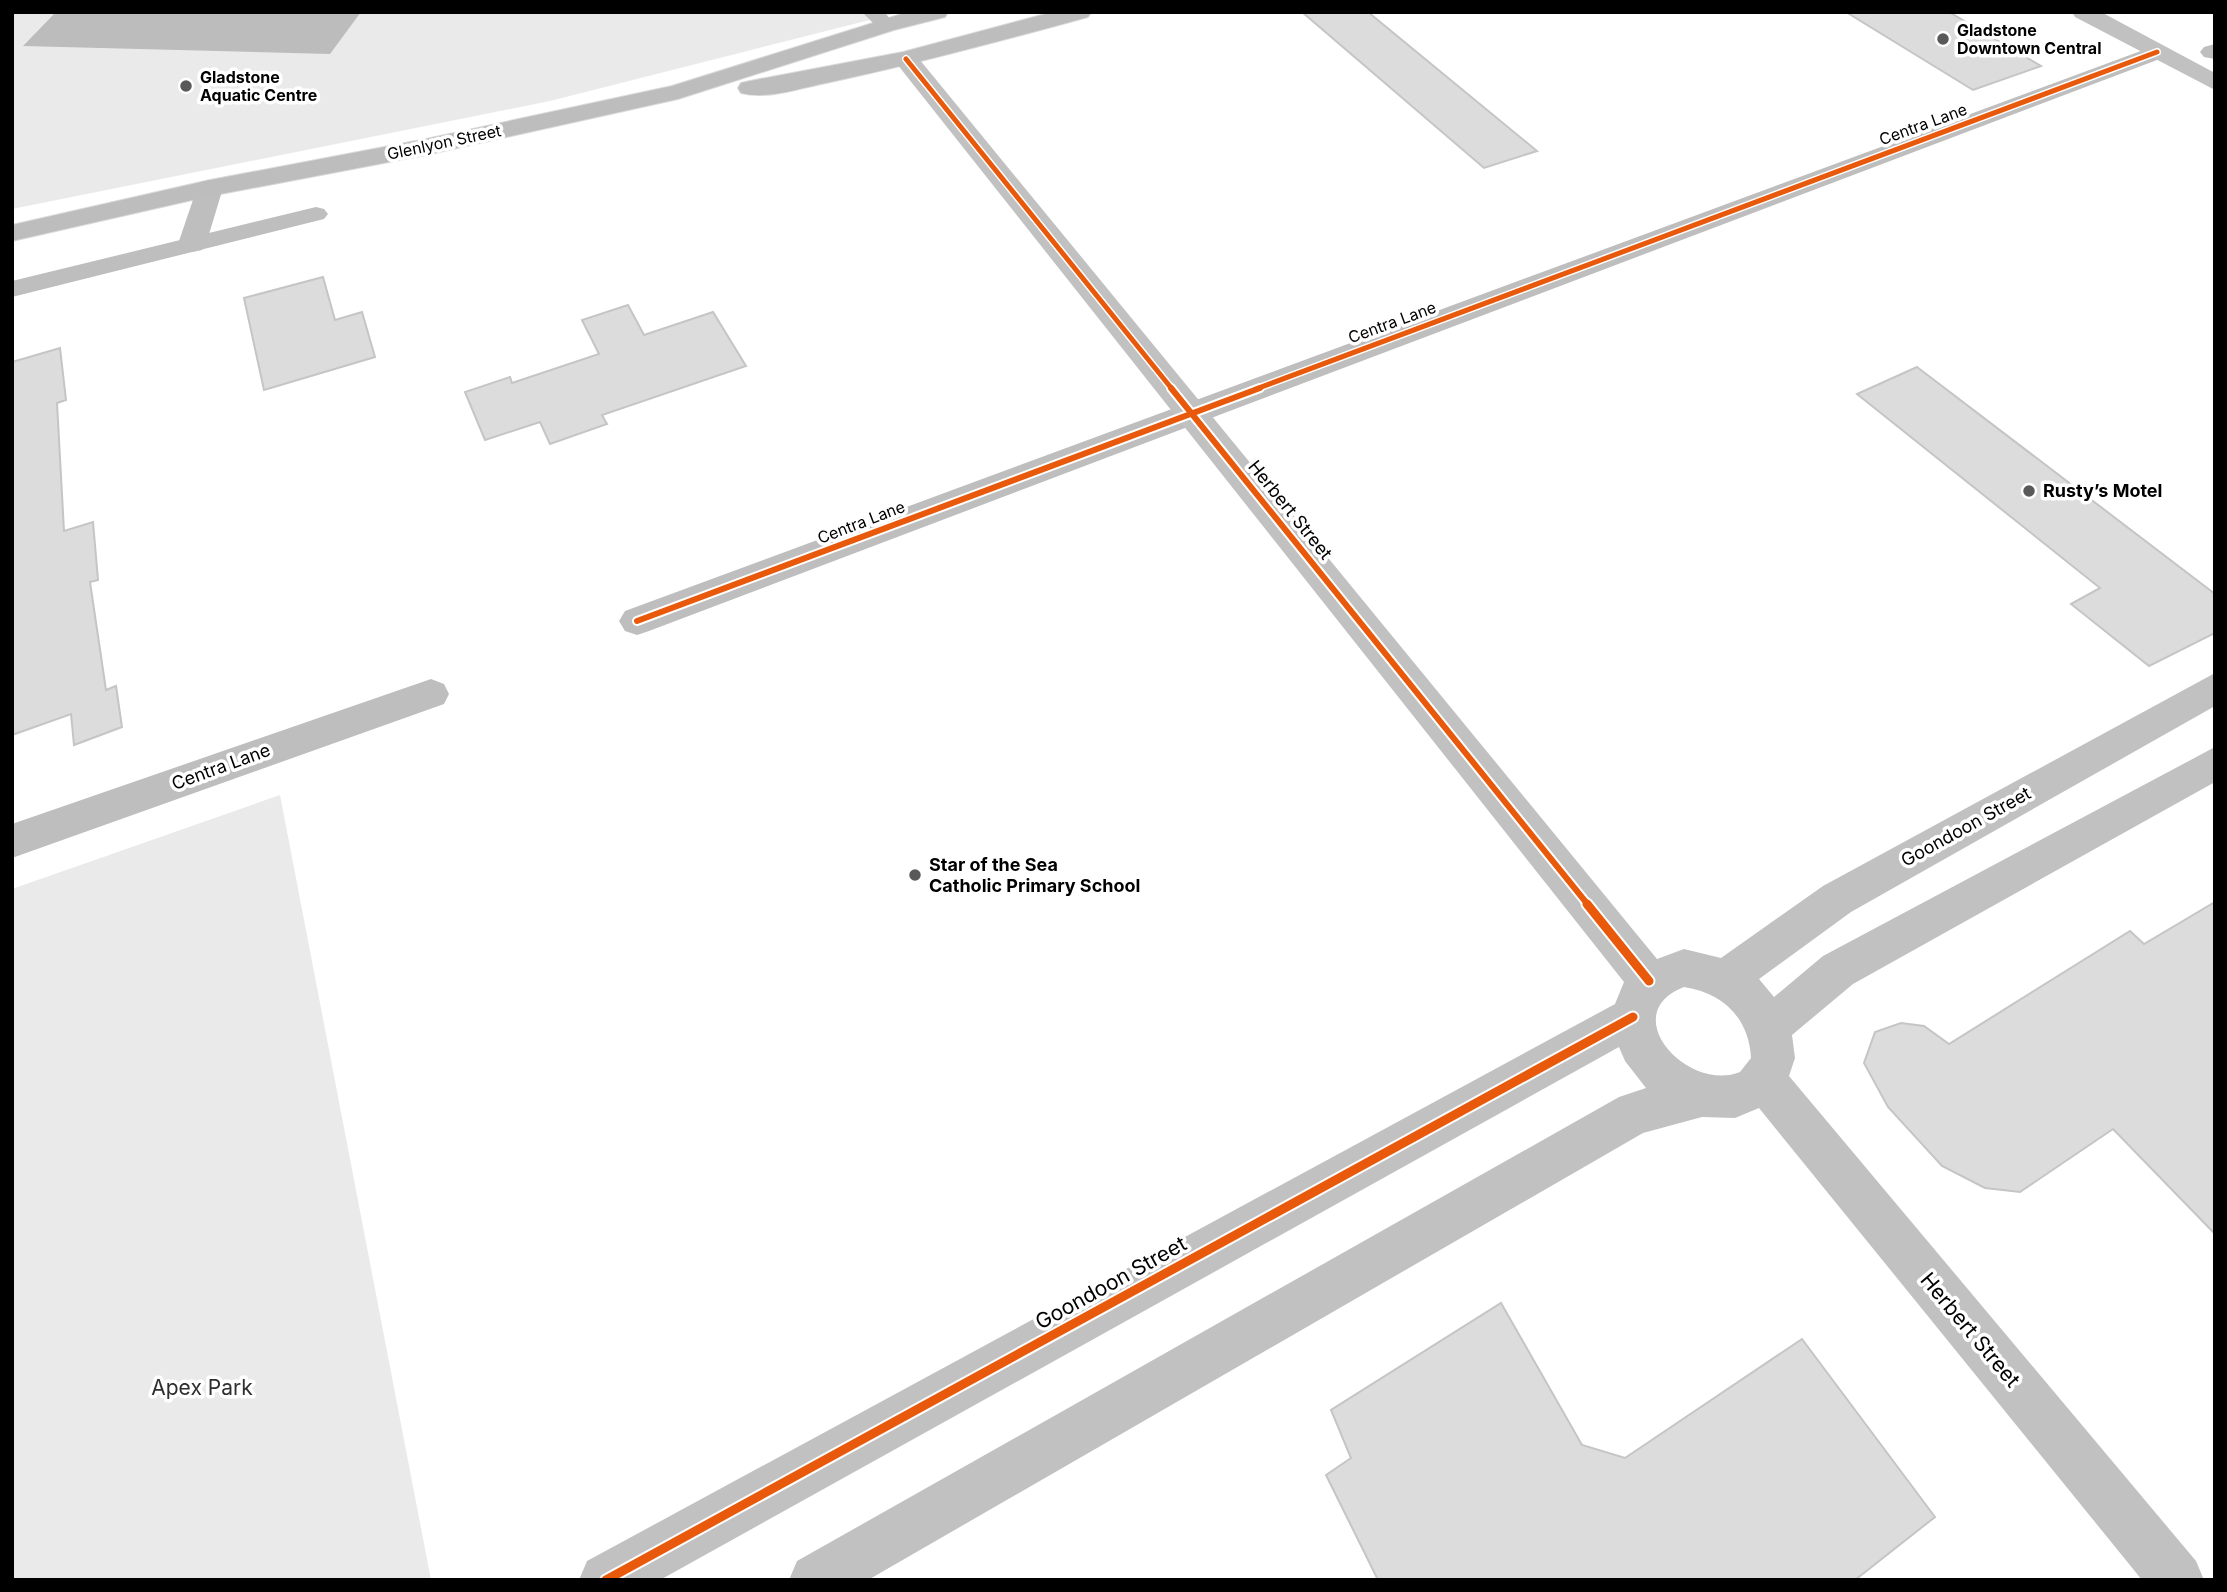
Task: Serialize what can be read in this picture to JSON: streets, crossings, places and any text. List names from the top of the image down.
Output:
{
  "streets": {
    "main road": ["Glenlyon Street"],
    "street": ["Centra Lane", "Herbert Street", "Goondoon Street"]
  },
  "crossings": [
    ["Centra Lane", "Herbert Street"],
    ["Glenlyon Street", "Herbert Street"],
    ["Herbert Street", "Goondoon Street"]
  ],
  "parks": ["Apex Park"],
  "places": [
    "Gladstone Downtown Central",
    "Gladstone Aquatic Centre",
    "Rusty’s Motel",
    "Star of the Sea Catholic Primary School"
  ]
}
